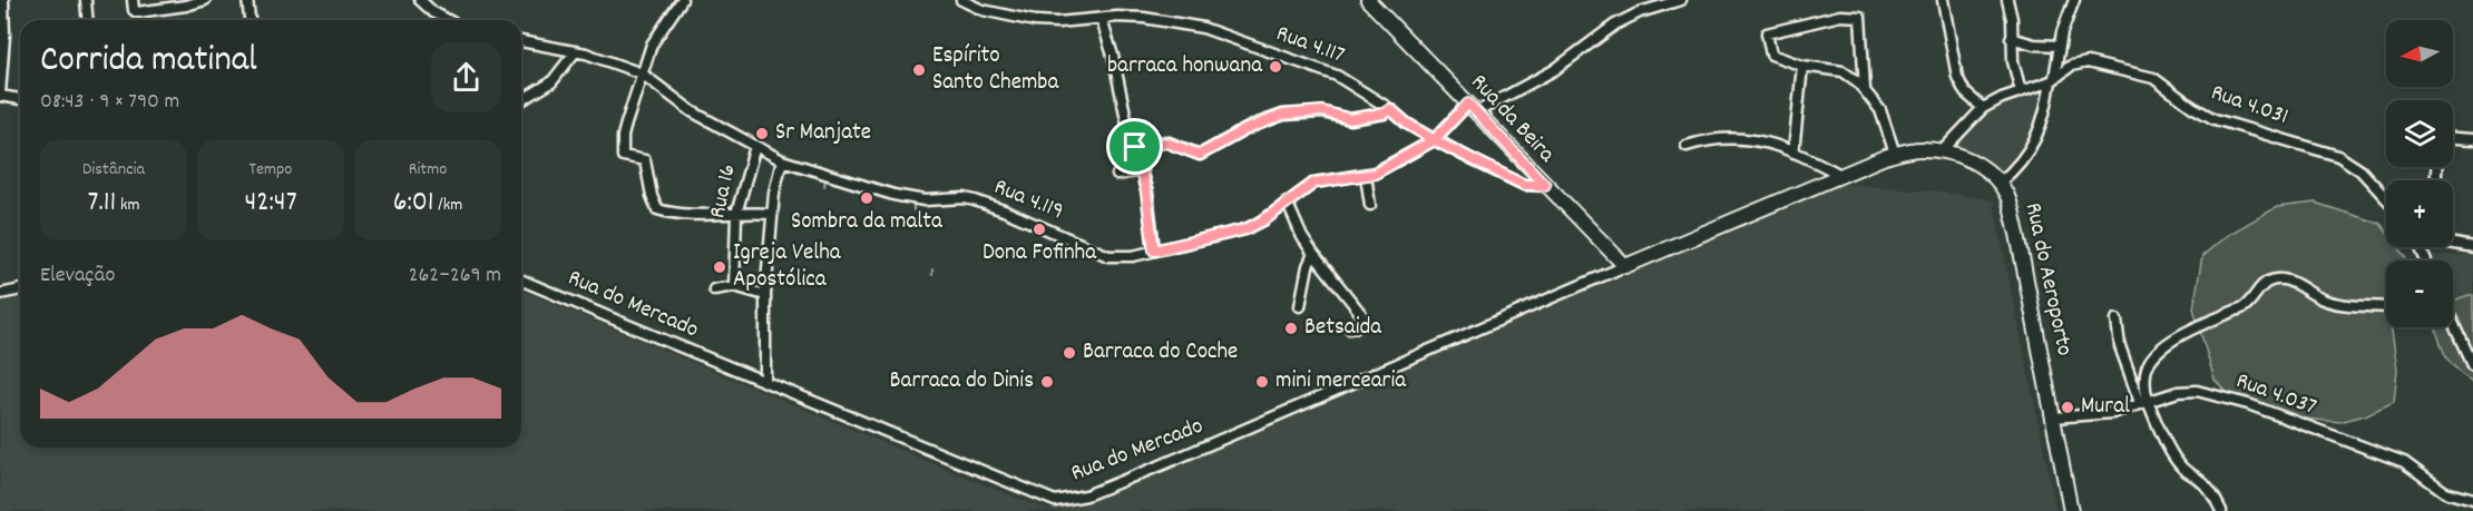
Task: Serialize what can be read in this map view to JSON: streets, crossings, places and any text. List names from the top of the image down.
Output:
{
  "streets": {
    "main road": ["Rua da Beira", "Rua do Aeroporto"],
    "street": [
      "Rua 4.117",
      "Rua 4.031",
      "Rua 16",
      "Rua 4.119",
      "Rua do Mercado",
      "Rua 4.037"
    ]
  },
  "crossings": [
    ["Rua 4.117", "Rua da Beira"],
    ["Rua 4.117", "Rua 4.119"],
    ["Rua 4.031", "Rua do Aeroporto"],
    ["Rua da Beira", "Rua 4.119"],
    ["Rua da Beira", "Rua do Aeroporto"],
    ["Rua da Beira", "Rua do Mercado"],
    ["Rua 16", "Rua 4.119"],
    ["Rua do Aeroporto", "Rua do Mercado"],
    ["Rua do Aeroporto", "Rua 4.037"]
  ],
  "places": [
    "barraca honwana",
    "Espírito Santo Chemba",
    "Sr Manjate",
    "Sombra da malta",
    "Dona Fofinha",
    "Igreja Velha Apostólica",
    "Betsaida",
    "Barraca do Coche",
    "Barraca do Dinis",
    "mini mercearia",
    "Mural"
  ],
  "north": "left",
  "page": {
    "map_buttons": ["+", "−"],
    "heading": ["Corrida matinal", "08:43 · 9 × 790 m"],
    "stats": [
      ["Distância", "7.11 km"],
      ["Tempo", "42:47"],
      ["Ritmo", "6:01 /km"]
    ],
    "chart": ["Elevação", "262–269 m"]
  }
}
